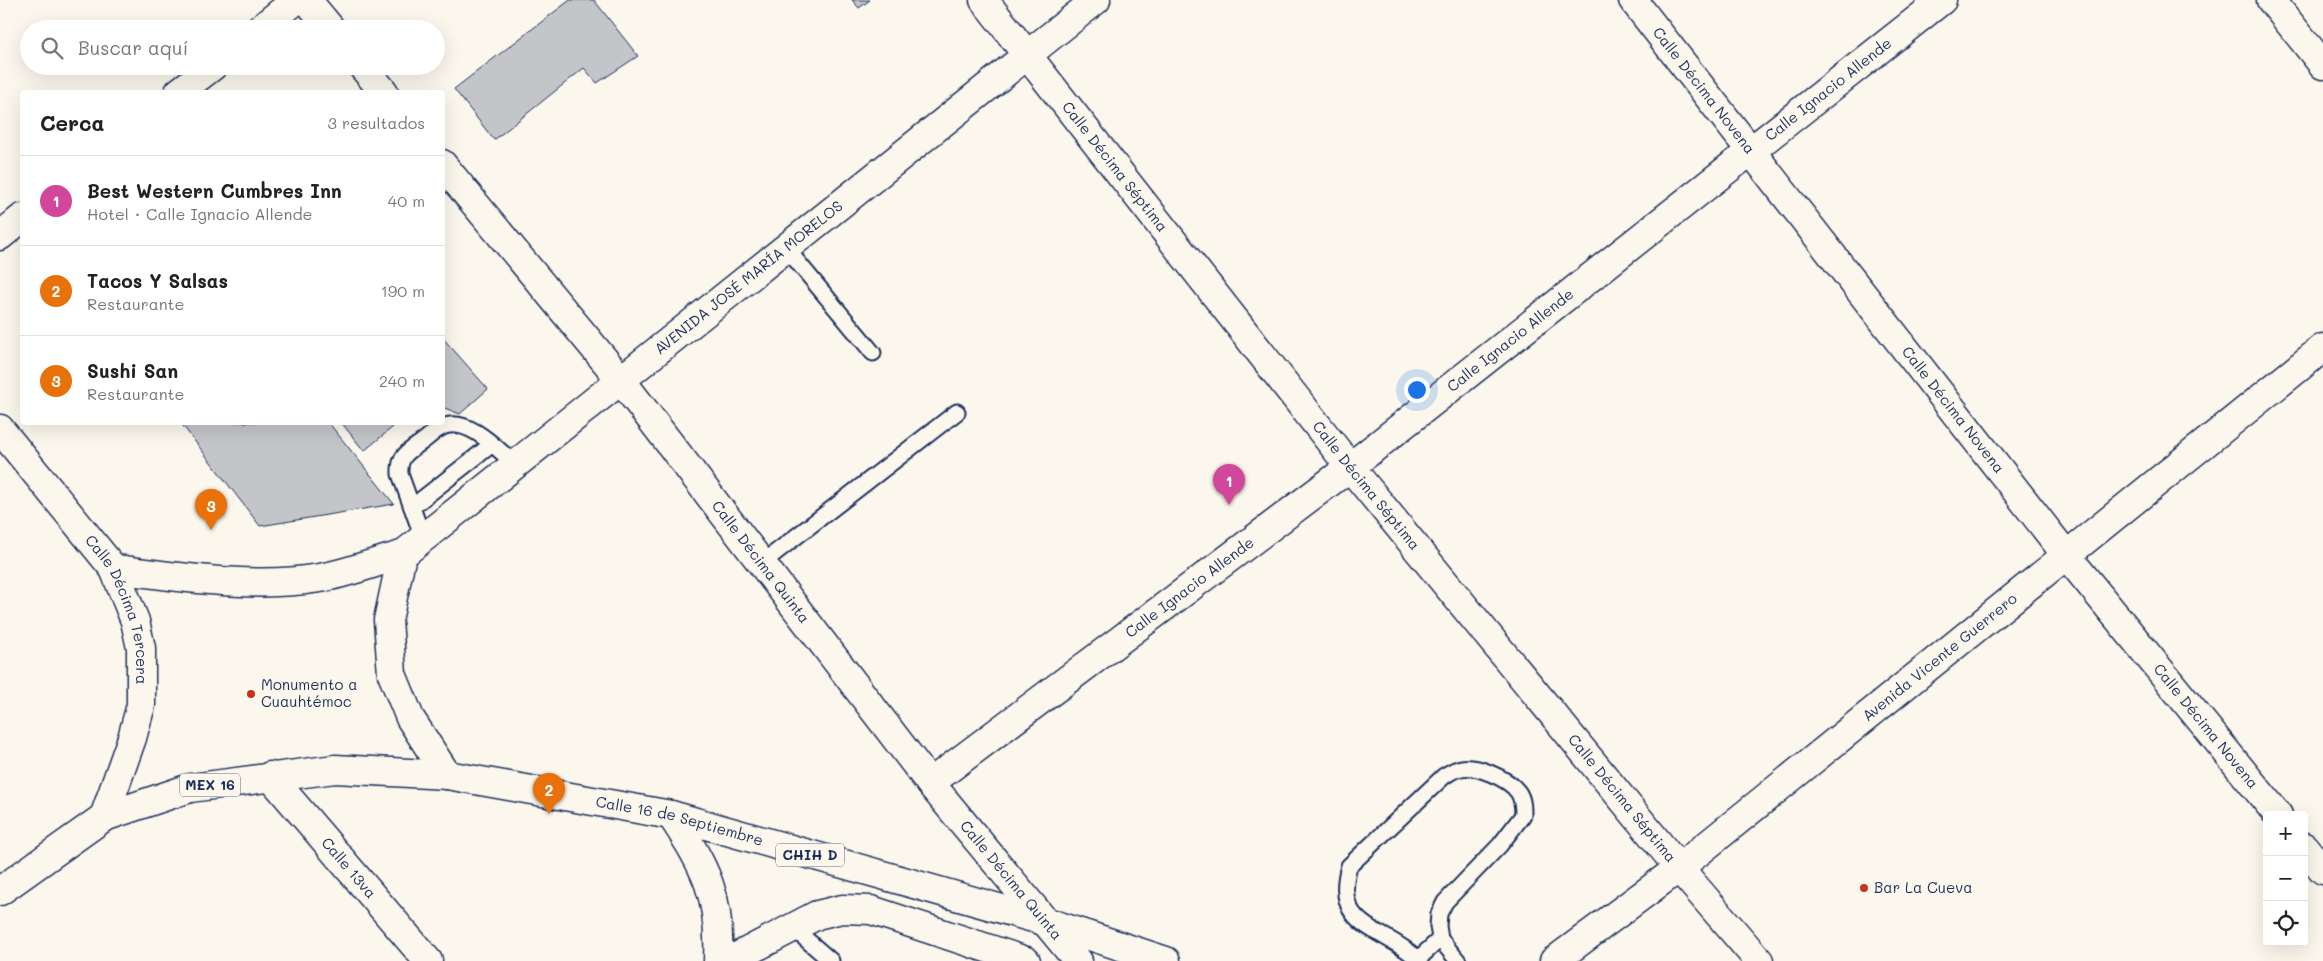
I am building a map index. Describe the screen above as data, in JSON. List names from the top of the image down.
{
  "streets": {
    "street": [
      "Calle Décima Novena",
      "Calle Ignacio Allende",
      "Calle Décima Séptima",
      "AVENIDA JOSÉ MARÍA MORELOS",
      "Calle Décima Quinta",
      "Calle Décima Tercera",
      "Avenida Vicente Guerrero",
      "MEX 16",
      "Calle 16 de Septiembre",
      "CHIH D",
      "Calle 13va"
    ]
  },
  "crossings": [
    ["Calle Décima Novena", "Calle Ignacio Allende"],
    ["Calle Décima Novena", "Avenida Vicente Guerrero"],
    ["Calle Ignacio Allende", "Calle Décima Séptima"],
    ["Calle Ignacio Allende", "Calle Décima Quinta"],
    ["Calle Décima Séptima", "AVENIDA JOSÉ MARÍA MORELOS"],
    ["Calle Décima Séptima", "Avenida Vicente Guerrero"],
    ["AVENIDA JOSÉ MARÍA MORELOS", "Calle Décima Quinta"],
    ["Calle Décima Quinta", "Calle 16 de Septiembre"],
    ["Calle Décima Tercera", "MEX 16"],
    ["MEX 16", "Calle 16 de Septiembre"],
    ["MEX 16", "Calle 13va"]
  ],
  "places": ["Monumento a Cuauhtémoc", "Bar La Cueva"],
  "page": {
    "search": "Buscar aquí",
    "heading": ["Cerca", "3 resultados"],
    "list": [
      {
        "mark": "1",
        "name": "Best Western Cumbres Inn",
        "note": "Hotel · Calle Ignacio Allende",
        "value": "40 m"
      },
      {
        "mark": "2",
        "name": "Tacos Y Salsas",
        "note": "Restaurante",
        "value": "190 m"
      },
      {
        "mark": "3",
        "name": "Sushi San",
        "note": "Restaurante",
        "value": "240 m"
      }
    ],
    "pins": ["1", "3", "2"],
    "map_buttons": ["+", "−"]
  }
}
